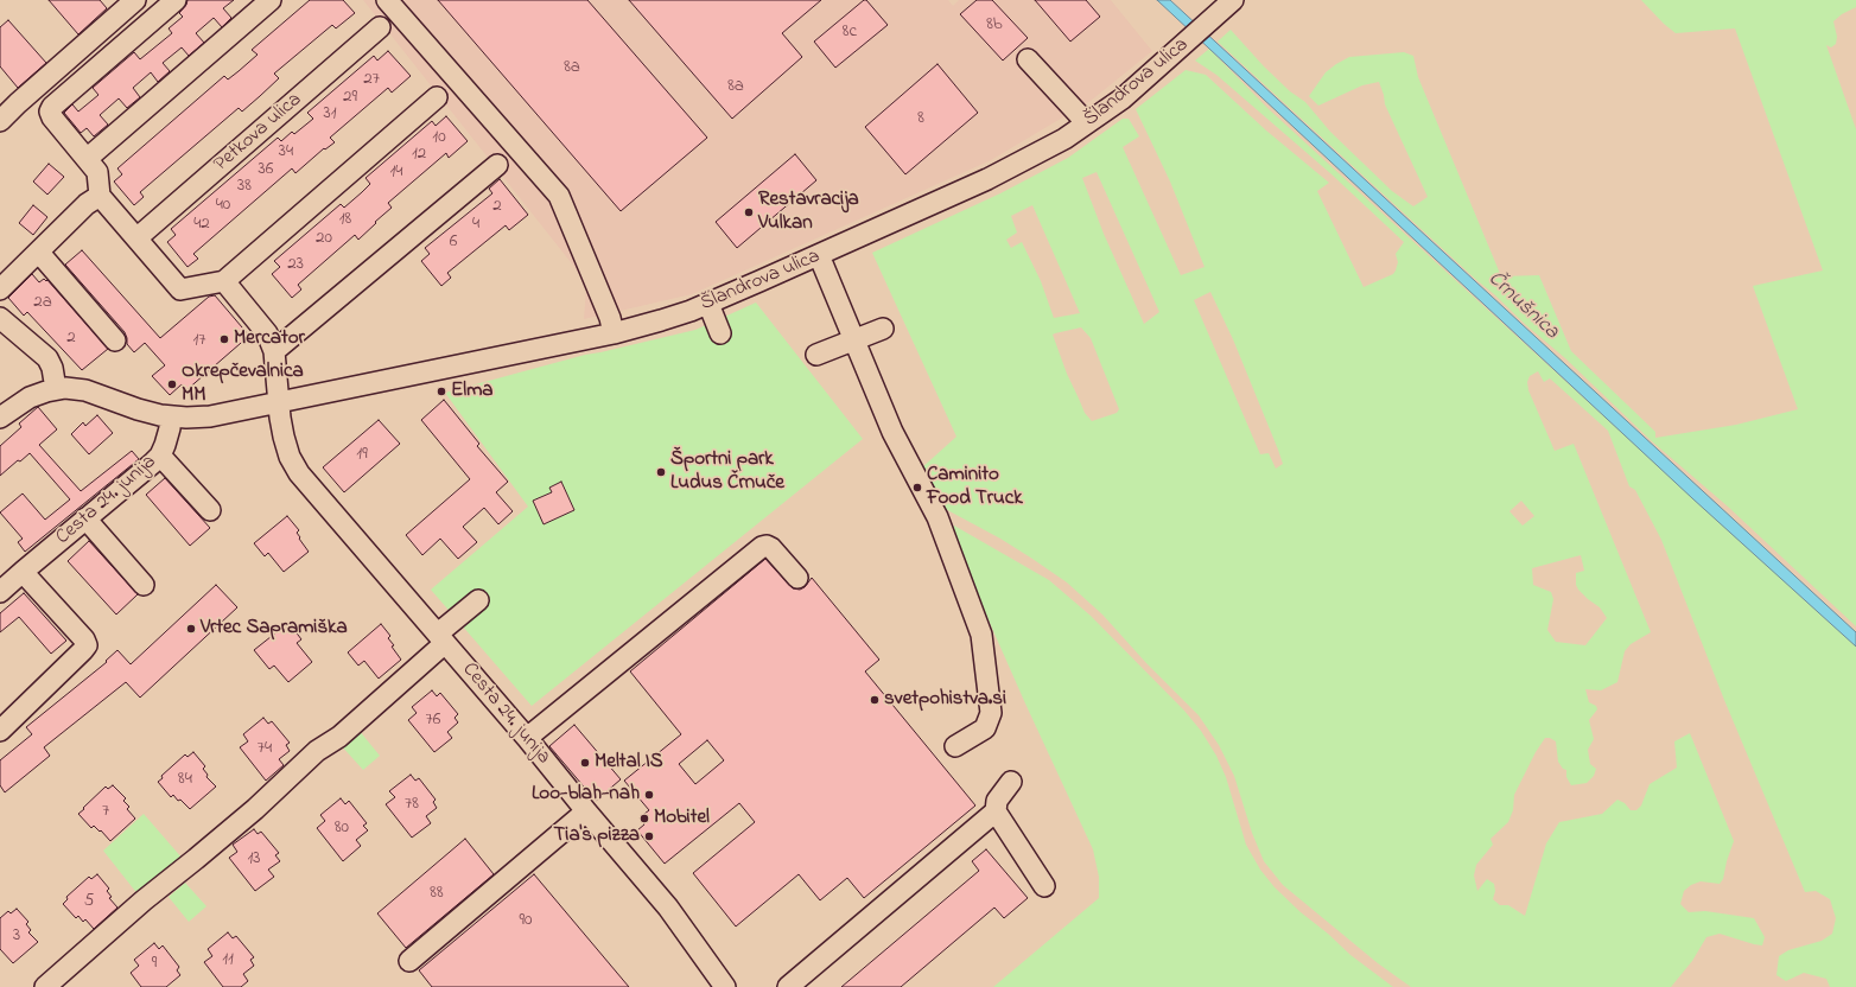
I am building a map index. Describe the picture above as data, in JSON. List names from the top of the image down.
{
  "streets": {
    "street": ["Šlandrova ulica", "Petkova ulica", "Cesta 24. junija"]
  },
  "crossings": [
    ["Šlandrova ulica", "Cesta 24. junija"]
  ],
  "water": ["Črnušnica"],
  "places": [
    "Restavracija Vulkan",
    "Mercator",
    "Okrepčevalnica MM",
    "Elma",
    "Športni park Ludus Črnuče",
    "Caminito Food Truck",
    "Vrtec Sapramiška",
    "svetpohistva.si",
    "Meltal IS",
    "Loo-blah-nah",
    "Mobitel",
    "Tia's pizza"
  ],
  "house_numbers": [
    "8b",
    "8c",
    "8a",
    "27",
    "8a",
    "29",
    "31",
    "8",
    "10",
    "34",
    "12",
    "36",
    "14",
    "38",
    "40",
    "2",
    "18",
    "42",
    "4",
    "20",
    "6",
    "23",
    "2a",
    "2",
    "17",
    "19",
    "76",
    "74",
    "84",
    "78",
    "7",
    "80",
    "13",
    "88",
    "5",
    "90",
    "3",
    "11",
    "9"
  ]
}
